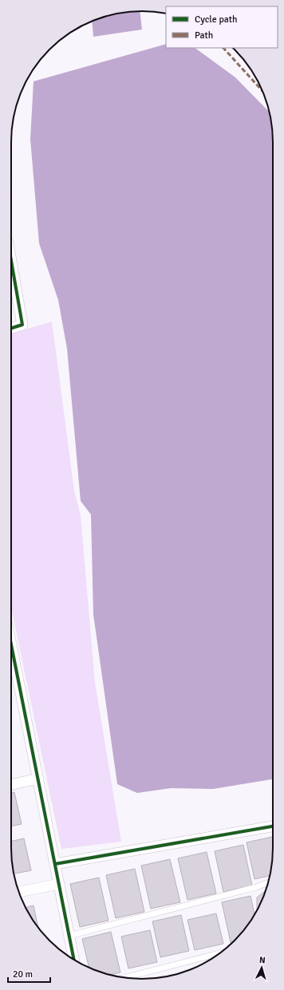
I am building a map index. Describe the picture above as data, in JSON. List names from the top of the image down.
{
  "legend": ["Cycle path", "Path"],
  "scale_bar": "20 m",
  "north": "top"
}
